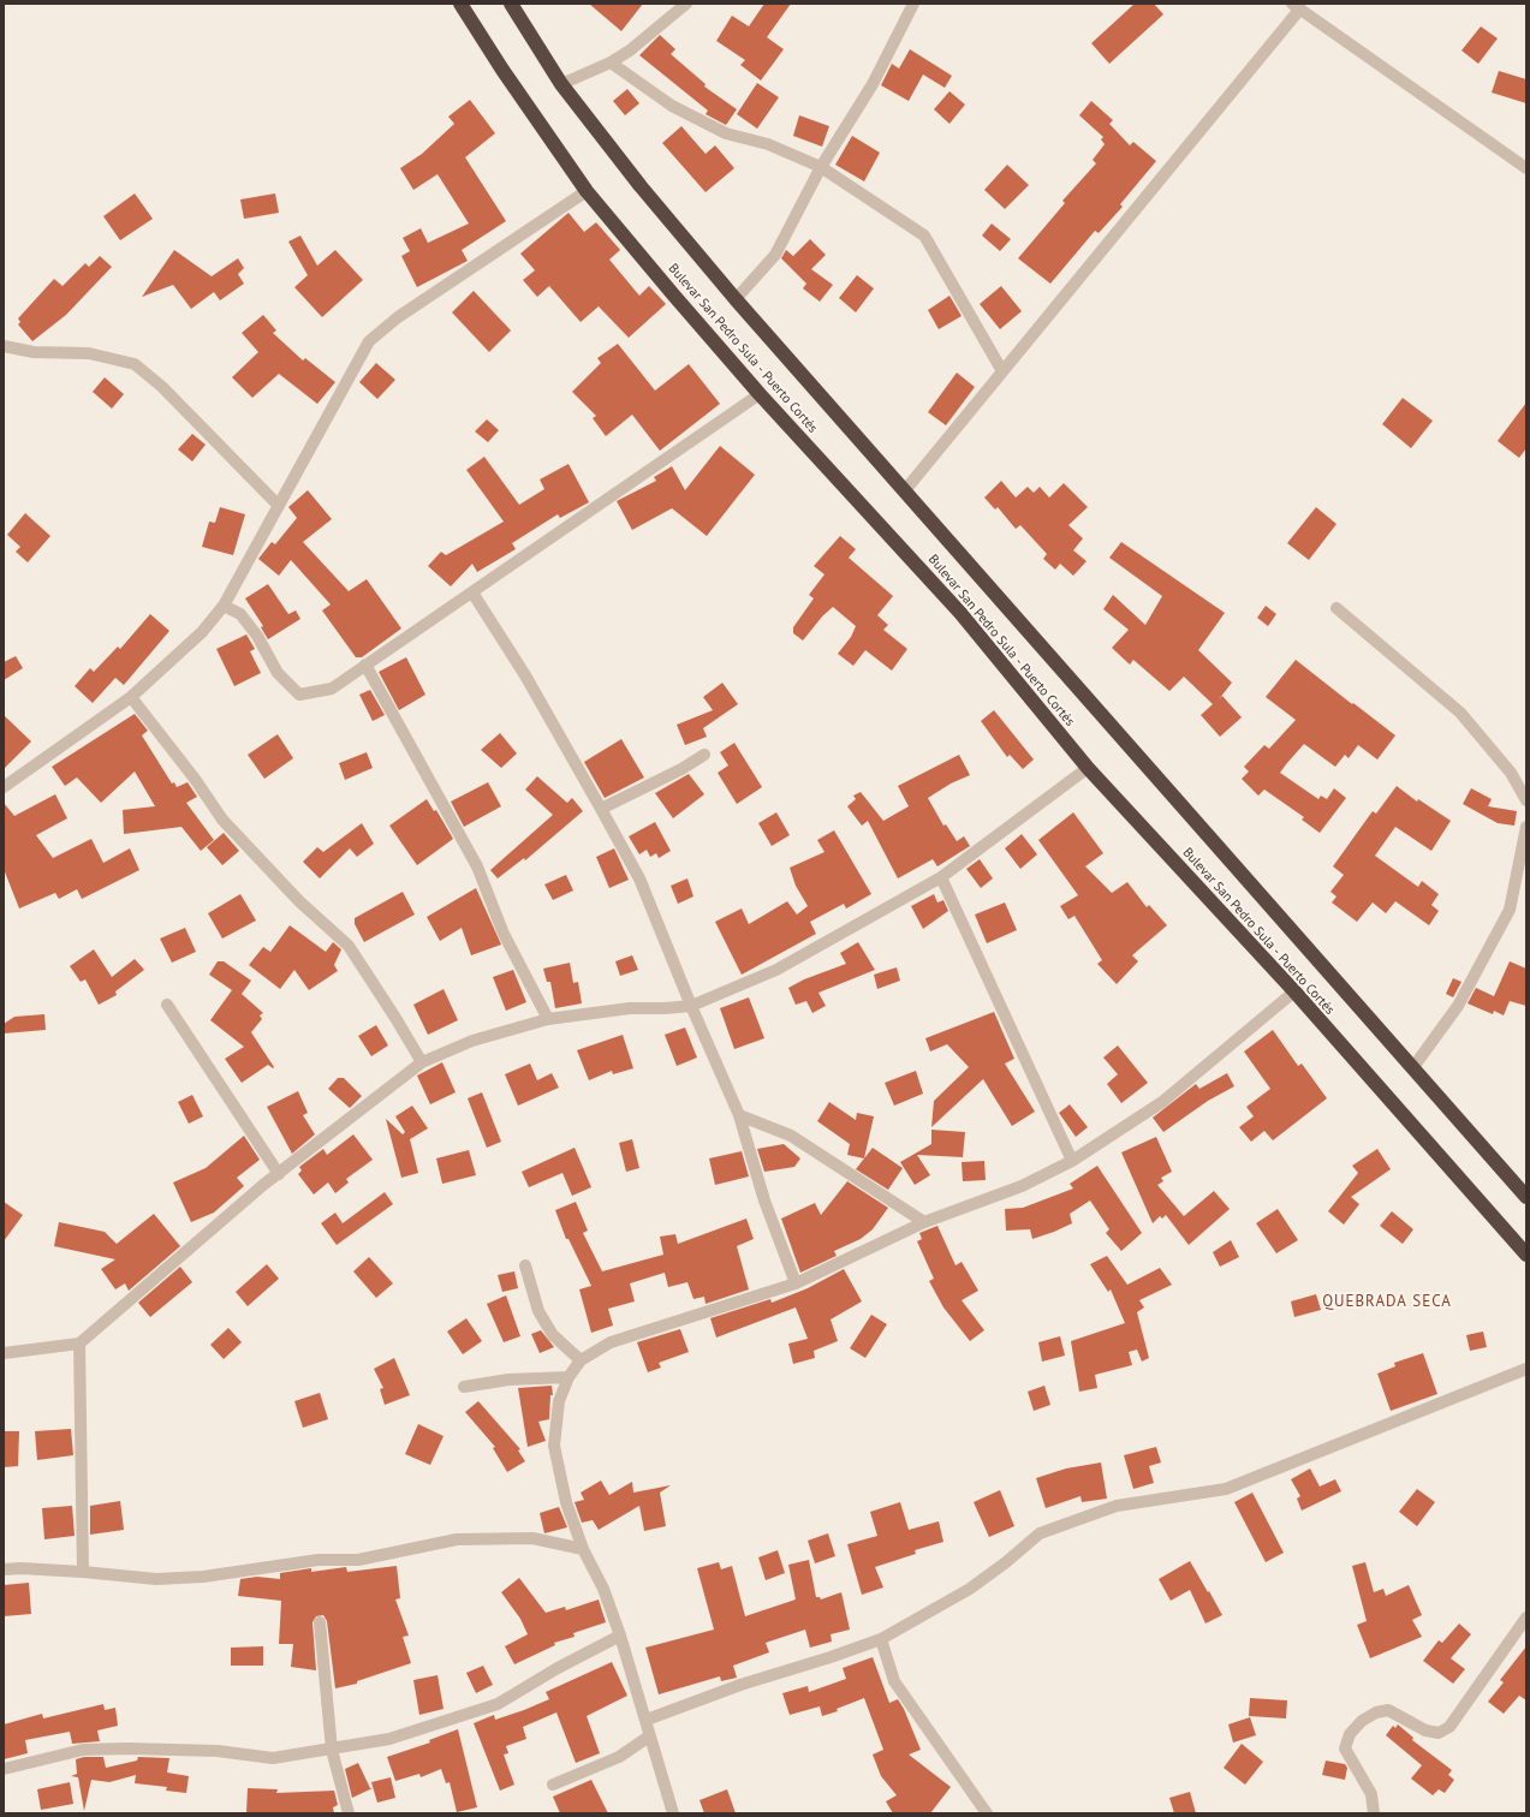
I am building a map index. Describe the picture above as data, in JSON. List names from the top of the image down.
{
  "streets": {
    "highway": ["Bulevar San Pedro Sula - Puerto Cortés"]
  },
  "districts": ["QUEBRADA SECA"]
}
